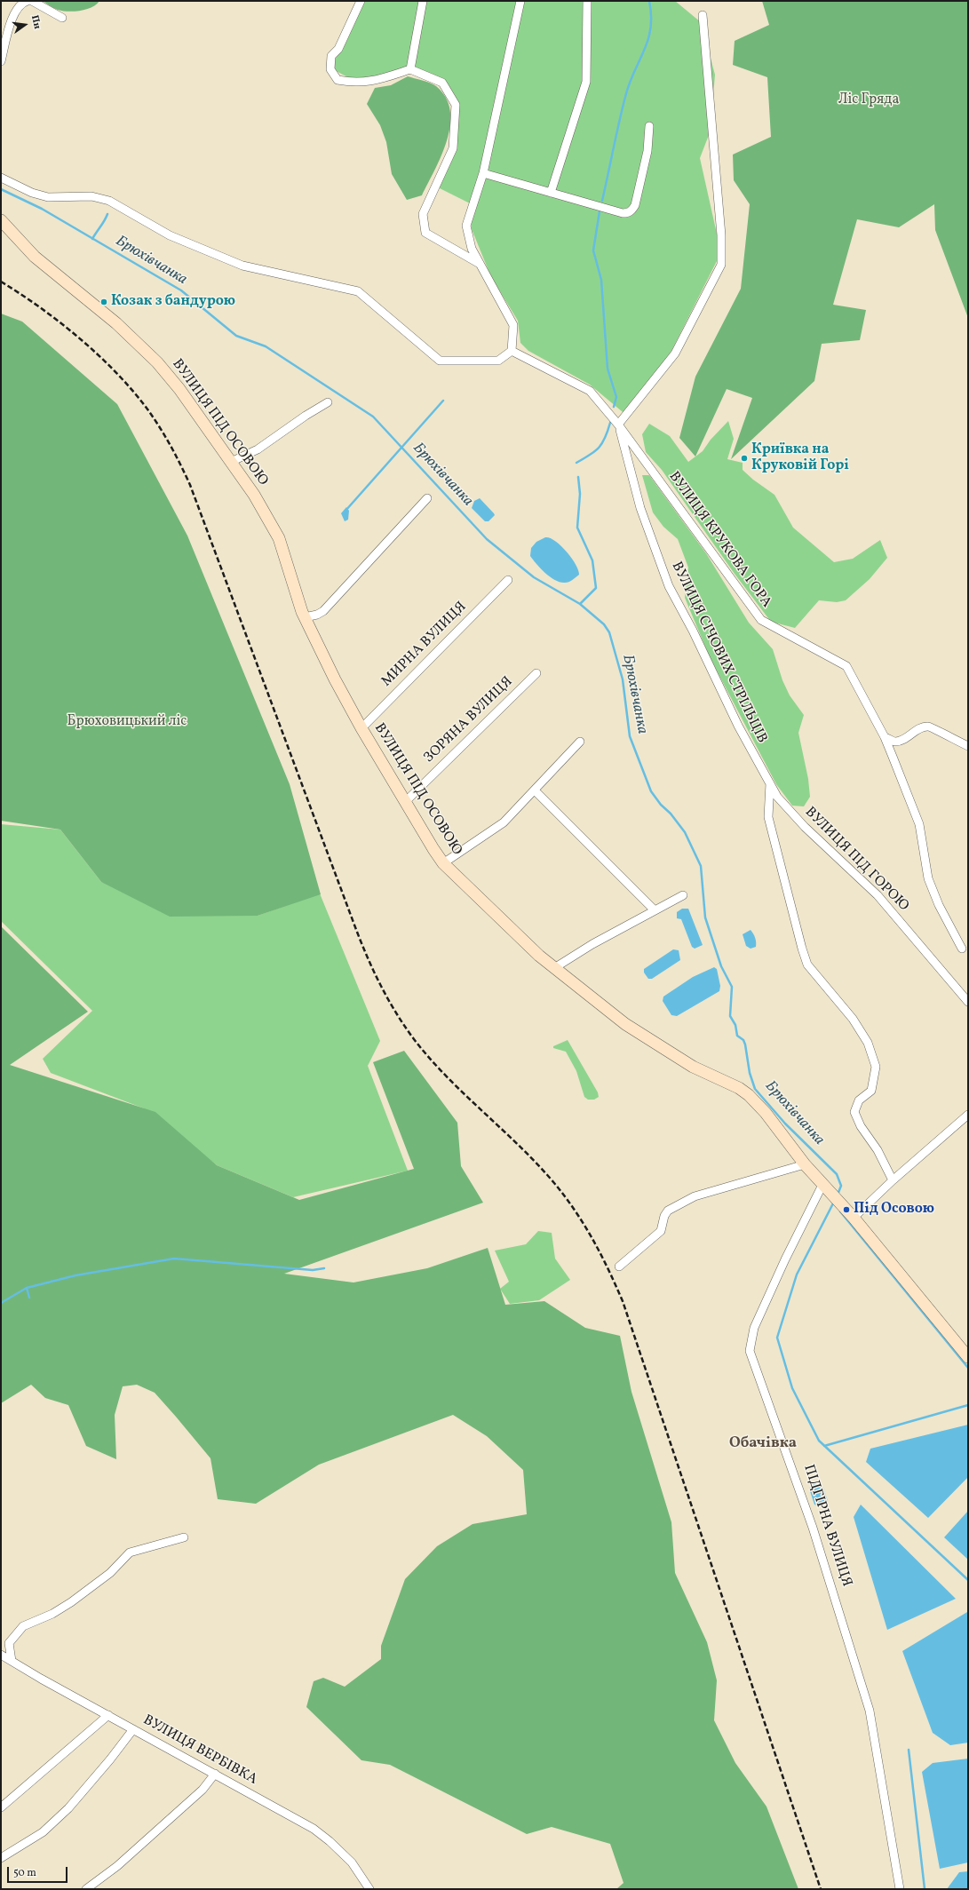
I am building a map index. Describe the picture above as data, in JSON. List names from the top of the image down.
{
  "streets": {
    "street": [
      "ВУЛИЦЯ ПІД ОСОВОЮ",
      "ВУЛИЦЯ КРУКОВА ГОРА",
      "МИРНА ВУЛИЦЯ",
      "ВУЛИЦЯ СІЧОВИХ СТРІЛЬЦІВ",
      "ЗОРЯНА ВУЛИЦЯ",
      "ВУЛИЦЯ ПІД ГОРОЮ",
      "ПІДГІРНА ВУЛИЦЯ",
      "ВУЛИЦЯ ВЕРБІВКА"
    ]
  },
  "crossings": [
    ["ВУЛИЦЯ ПІД ОСОВОЮ", "МИРНА ВУЛИЦЯ"],
    ["ВУЛИЦЯ ПІД ОСОВОЮ", "ЗОРЯНА ВУЛИЦЯ"],
    ["ВУЛИЦЯ ПІД ОСОВОЮ", "ПІДГІРНА ВУЛИЦЯ"],
    ["ВУЛИЦЯ КРУКОВА ГОРА", "ВУЛИЦЯ СІЧОВИХ СТРІЛЬЦІВ"],
    ["ВУЛИЦЯ СІЧОВИХ СТРІЛЬЦІВ", "ВУЛИЦЯ ПІД ГОРОЮ"]
  ],
  "districts": ["Обачівка"],
  "water": ["Брюхівчанка"],
  "parks": ["Ліс Гряда", "Брюховицький ліс"],
  "places": ["Козак з бандурою", "Криївка на Круковій Горі", "Під Осовою"],
  "scale_bar": "50 m",
  "north": "right"
}
